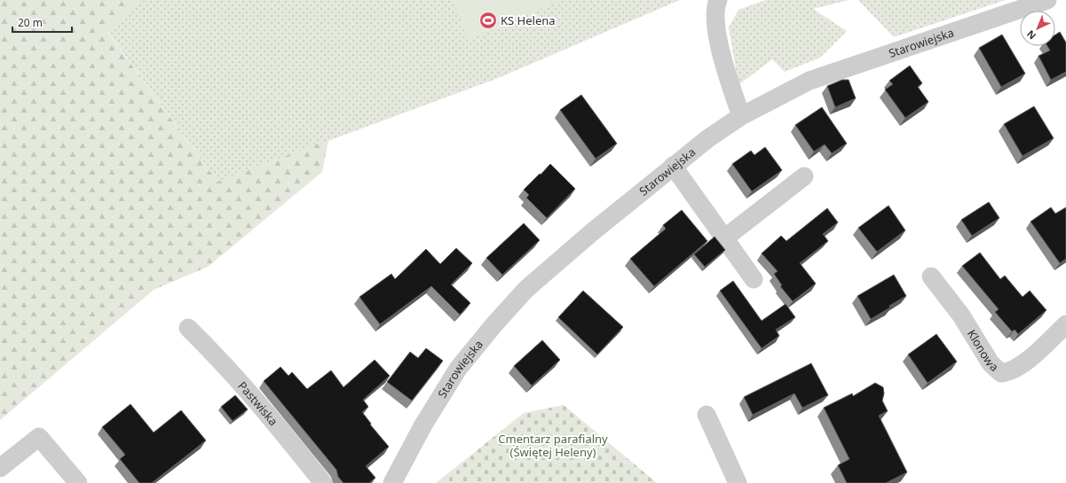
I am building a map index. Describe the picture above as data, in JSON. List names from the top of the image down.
{
  "streets": {
    "street": ["Starowiejska", "Klonowa", "Pastwiska"]
  },
  "parks": ["Cmentarz parafialny (Świętej Heleny)"],
  "places": {
    "sports": ["KS Helena"]
  },
  "scale_bar": "20 m",
  "north": "bottom left"
}
